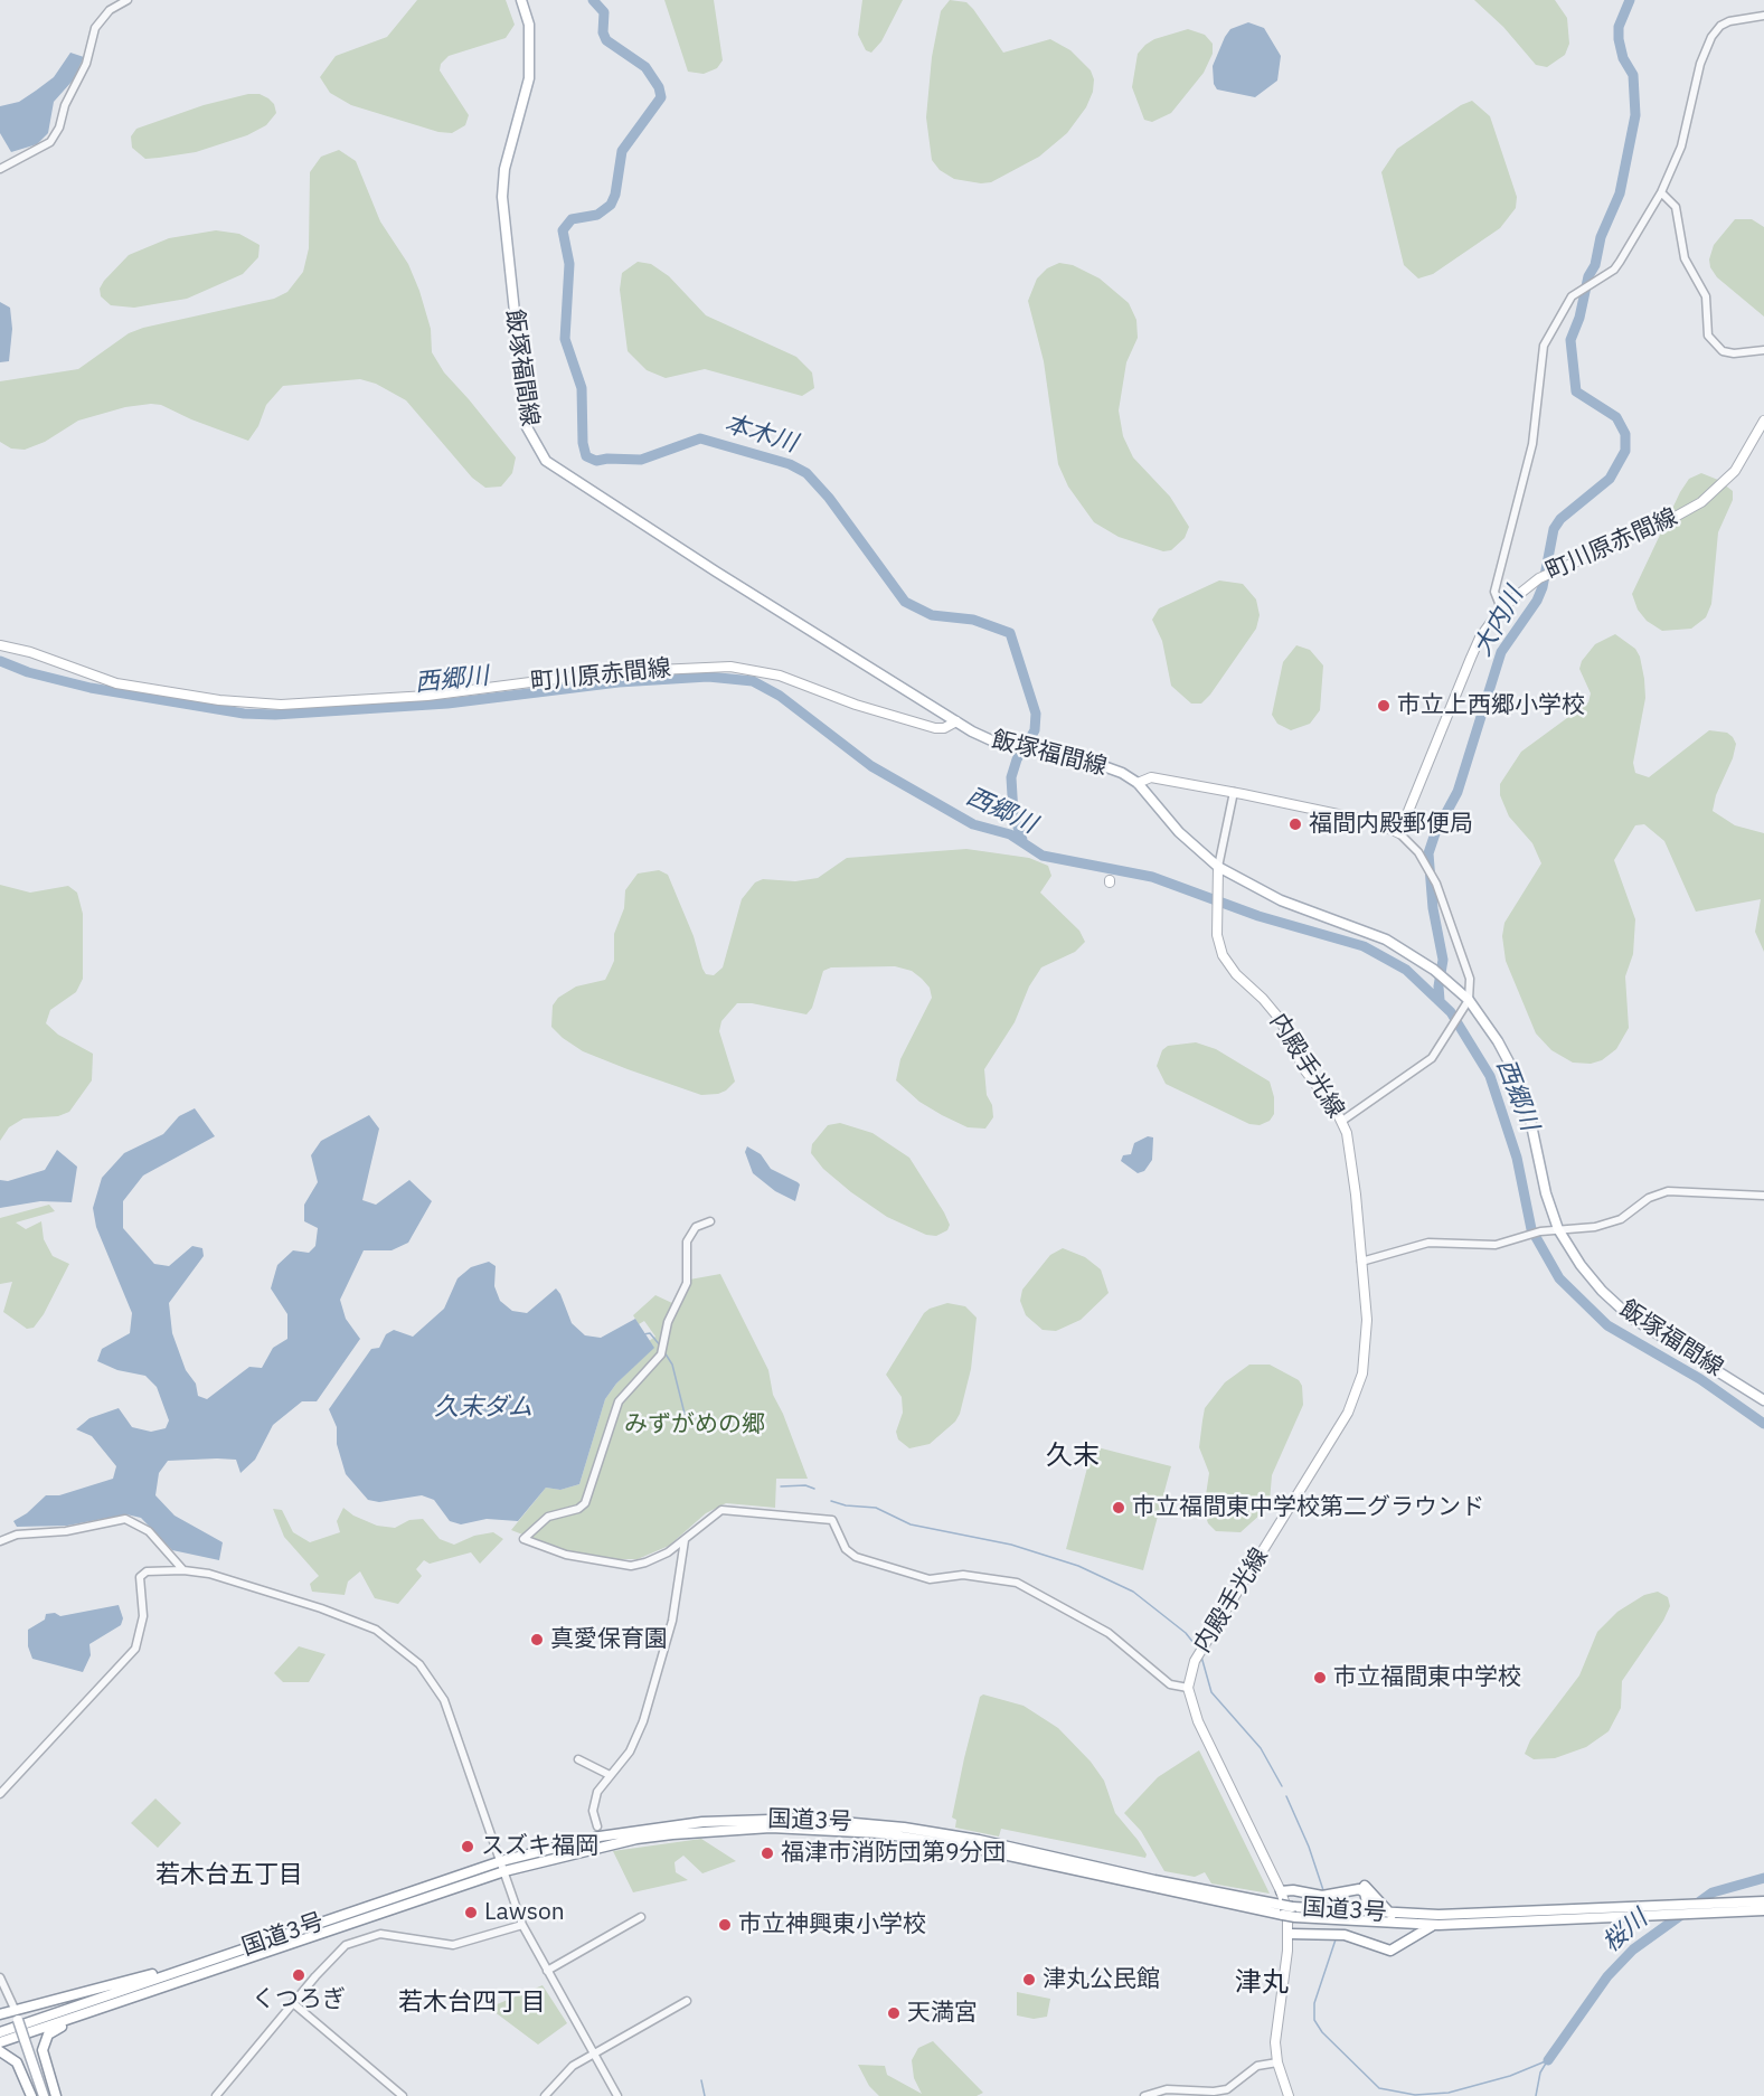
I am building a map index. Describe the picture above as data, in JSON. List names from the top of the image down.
{
  "streets": {
    "main road": [
      "飯塚福間線",
      "町川原赤間線",
      "内殿手光線",
      "国道3号"
    ]
  },
  "crossings": [
    ["飯塚福間線", "町川原赤間線"],
    ["飯塚福間線", "内殿手光線"]
  ],
  "districts": [
    "久末",
    "若木台五丁目",
    "津丸",
    "若木台四丁目"
  ],
  "water": [
    "本木川",
    "大内川",
    "西郷川",
    "久末ダム",
    "桜川"
  ],
  "parks": ["みずがめの郷"],
  "places": [
    "市立上西郷小学校",
    "福間内殿郵便局",
    "市立福間東中学校第二グラウンド",
    "真愛保育園",
    "市立福間東中学校",
    "スズキ福岡",
    "福津市消防団第9分団",
    "Lawson",
    "市立神興東小学校",
    "くつろぎ",
    "津丸公民館",
    "天満宮"
  ]
}
